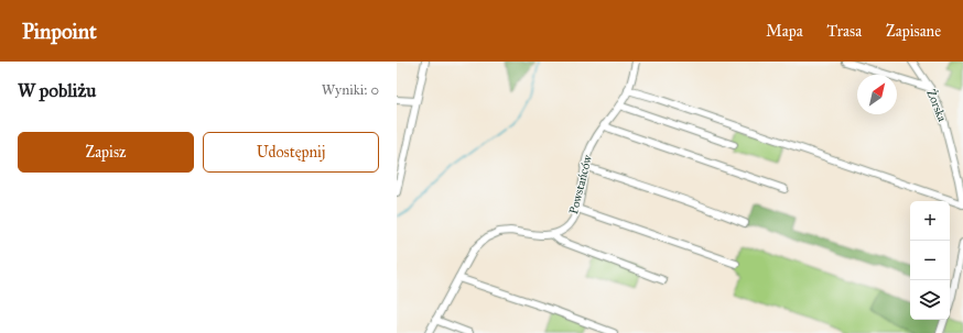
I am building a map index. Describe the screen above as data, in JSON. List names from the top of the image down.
{
  "streets": {
    "street": ["Żorska", "Powstańców"]
  },
  "north": "top right",
  "page": {
    "header": "Pinpoint",
    "nav": ["Mapa", "Trasa", "Zapisane"],
    "heading": ["W pobliżu", "Wyniki: 0"],
    "buttons": ["Zapisz", "Udostępnij"],
    "map_buttons": ["+", "−"]
  }
}
